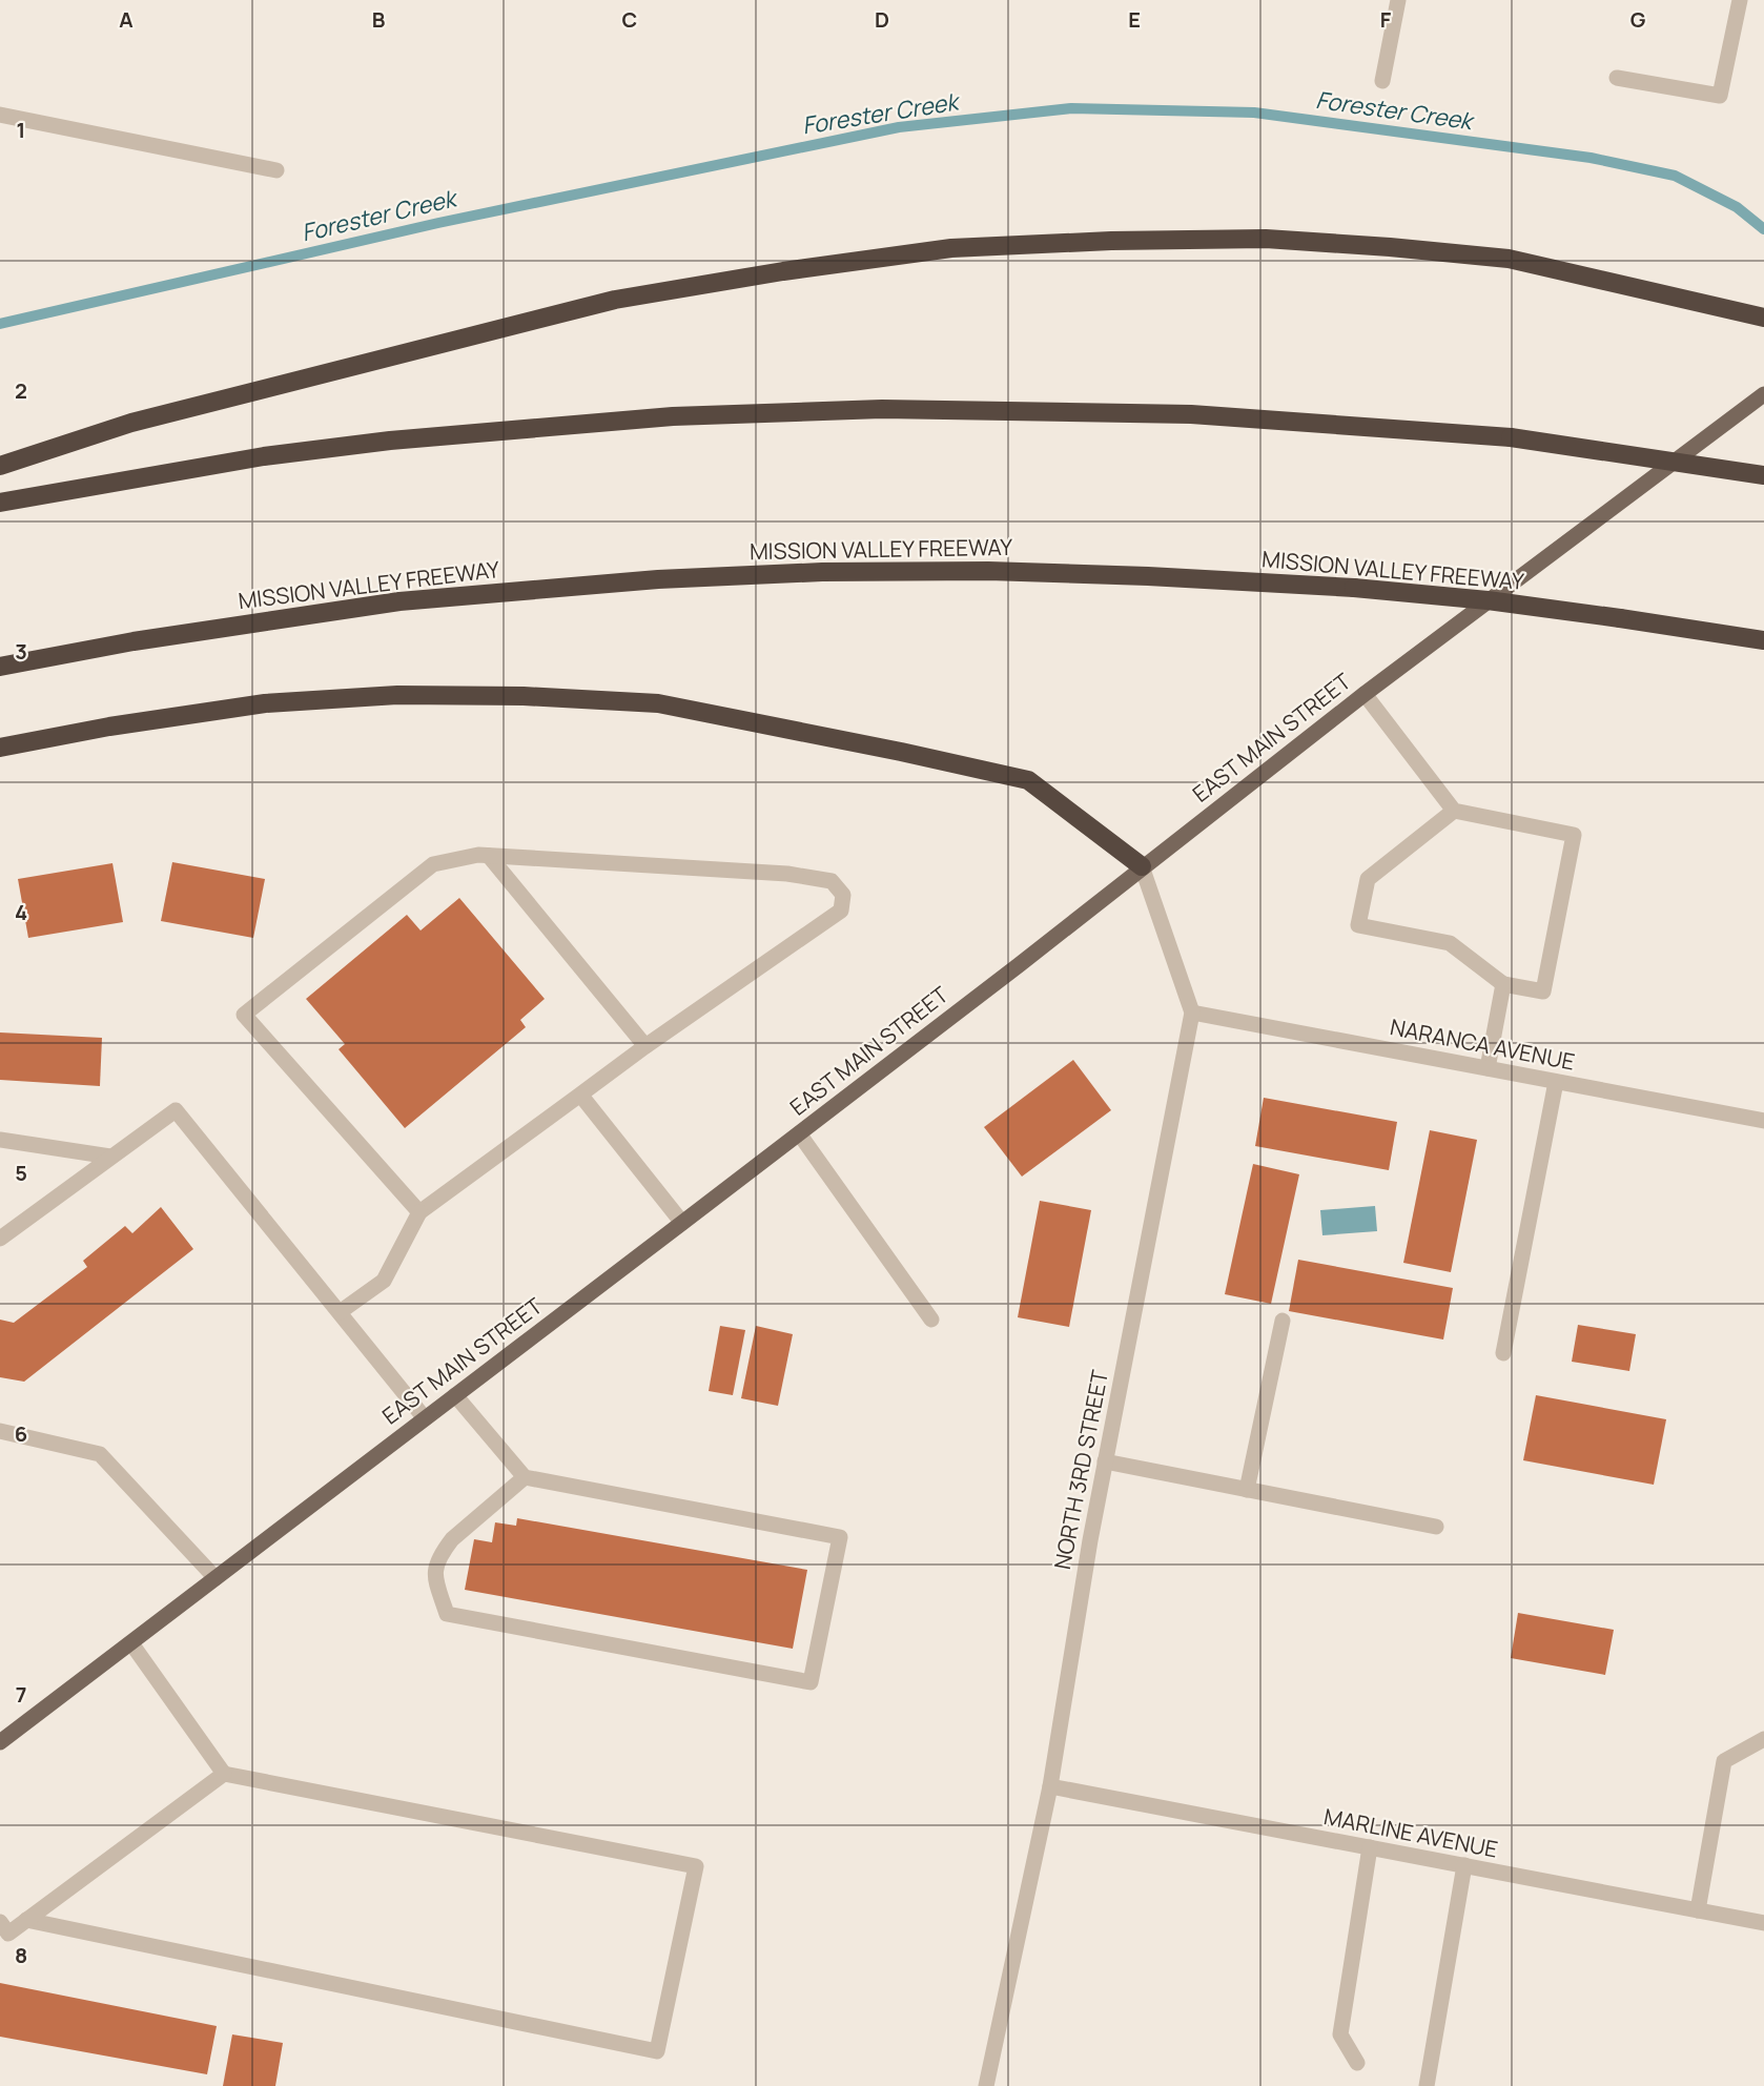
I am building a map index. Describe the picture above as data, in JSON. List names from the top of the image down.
{
  "streets": {
    "highway": ["MISSION VALLEY FREEWAY"],
    "main road": ["EAST MAIN STREET"],
    "street": ["NARANCA AVENUE", "NORTH 3RD STREET", "MARLINE AVENUE"]
  },
  "crossings": [
    ["NARANCA AVENUE", "NORTH 3RD STREET"],
    ["NORTH 3RD STREET", "MARLINE AVENUE"]
  ],
  "water": ["Forester Creek"],
  "grid": {
    "columns": [
      "A",
      "B",
      "C",
      "D",
      "E",
      "F",
      "G"
    ],
    "rows": [
      "1",
      "2",
      "3",
      "4",
      "5",
      "6",
      "7",
      "8"
    ]
  }
}
